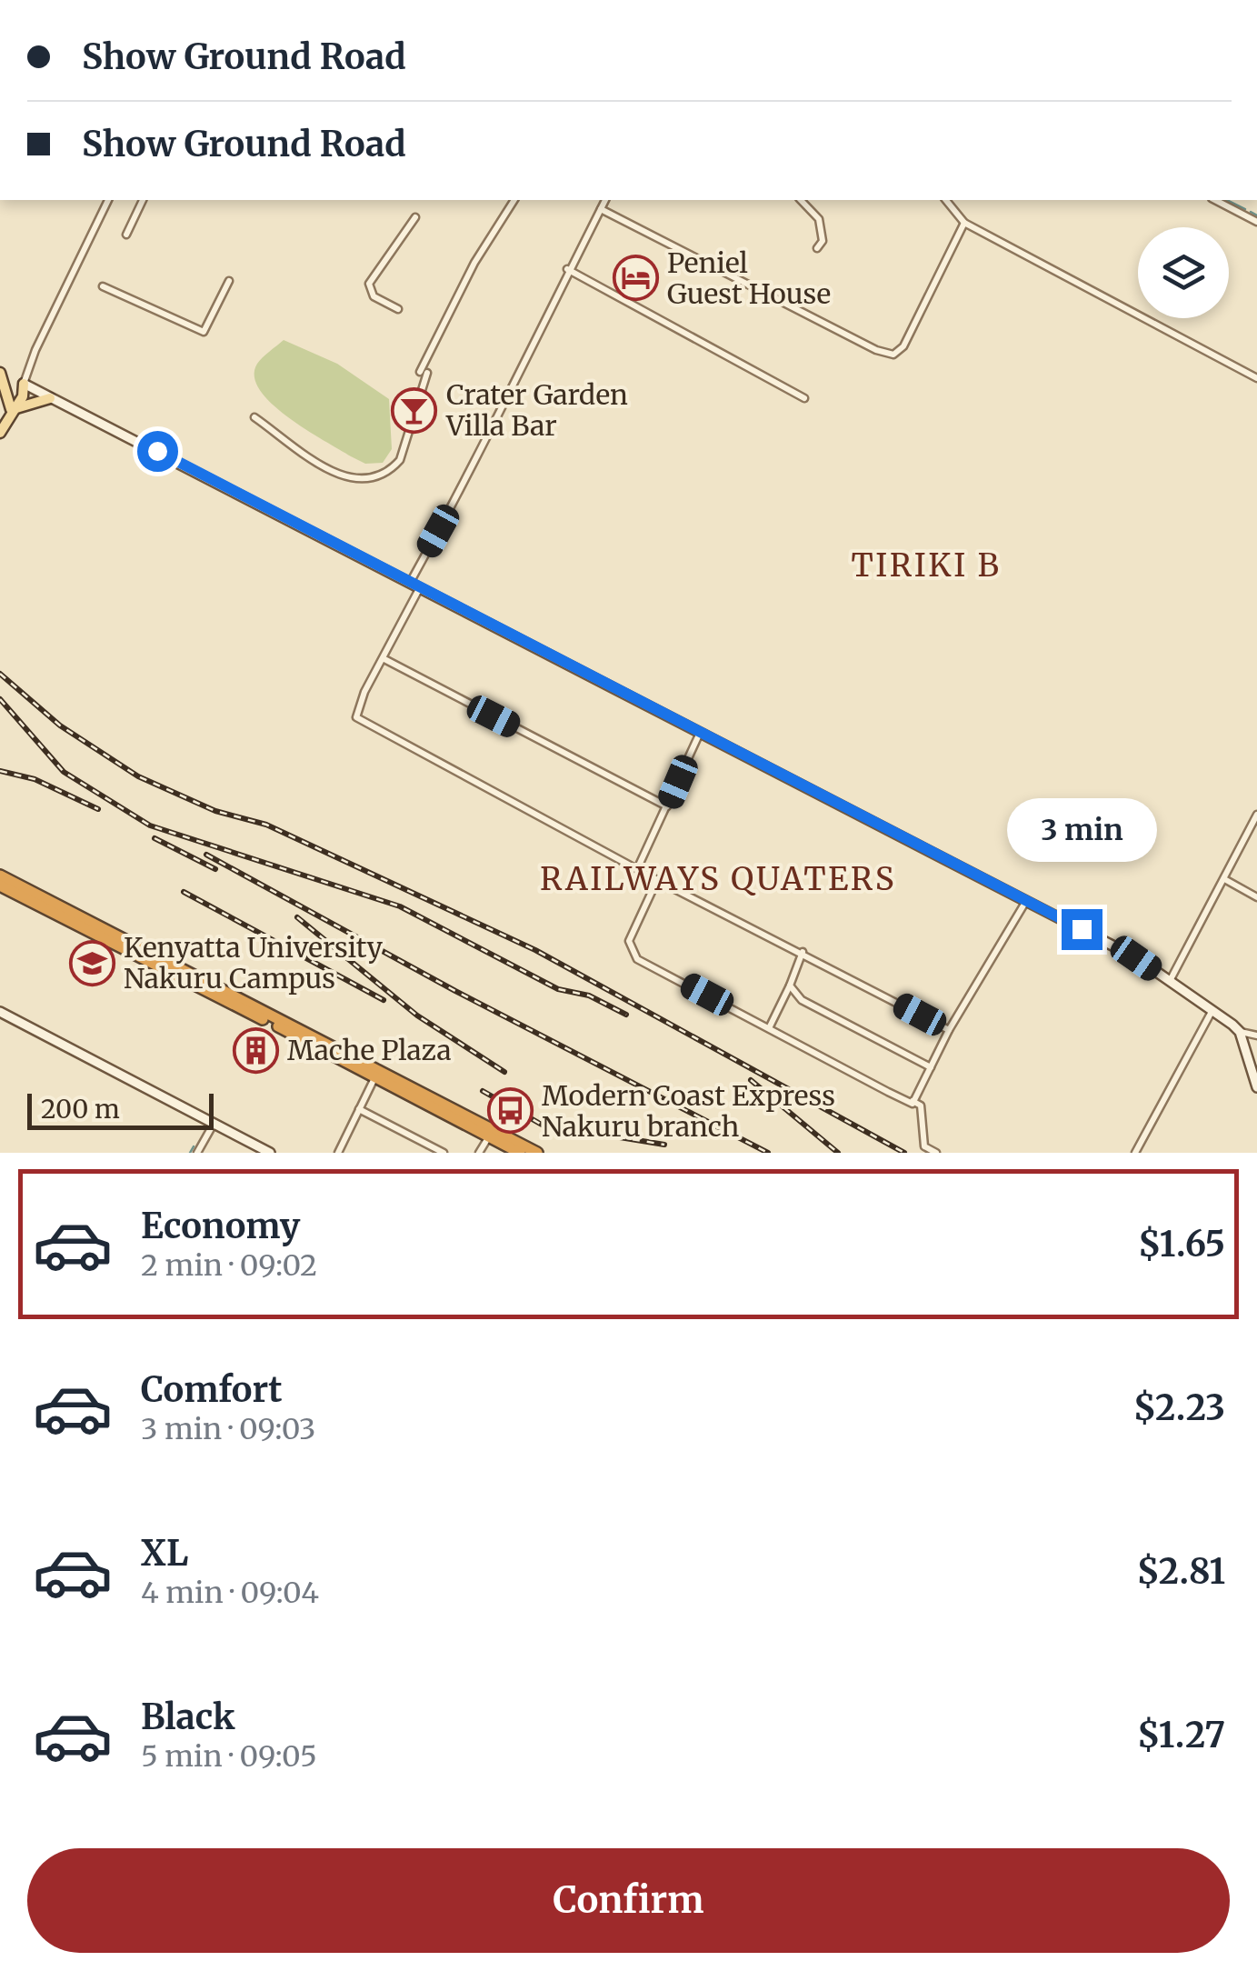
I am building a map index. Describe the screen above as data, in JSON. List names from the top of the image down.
{
  "districts": ["TIRIKI B", "RAILWAYS QUATERS"],
  "places": {
    "hotel": ["Peniel Guest House"],
    "bar": ["Crater Garden Villa Bar"],
    "school or university": ["Kenyatta University Nakuru Campus"],
    "building": ["Mache Plaza"],
    "bus stop": ["Modern Coast Express Nakuru branch"]
  },
  "scale_bar": "200 m",
  "page": {
    "banner": ["Show Ground Road", "Show Ground Road"],
    "bubble": "3 min",
    "scale": "200 m",
    "list": [
      {
        "name": "Economy",
        "note": "2 min · 09:02",
        "value": "$1.65"
      },
      {
        "name": "Comfort",
        "note": "3 min · 09:03",
        "value": "$2.23"
      },
      {
        "name": "XL",
        "note": "4 min · 09:04",
        "value": "$2.81"
      },
      {
        "name": "Black",
        "note": "5 min · 09:05",
        "value": "$1.27"
      }
    ],
    "buttons": "Confirm"
  }
}
